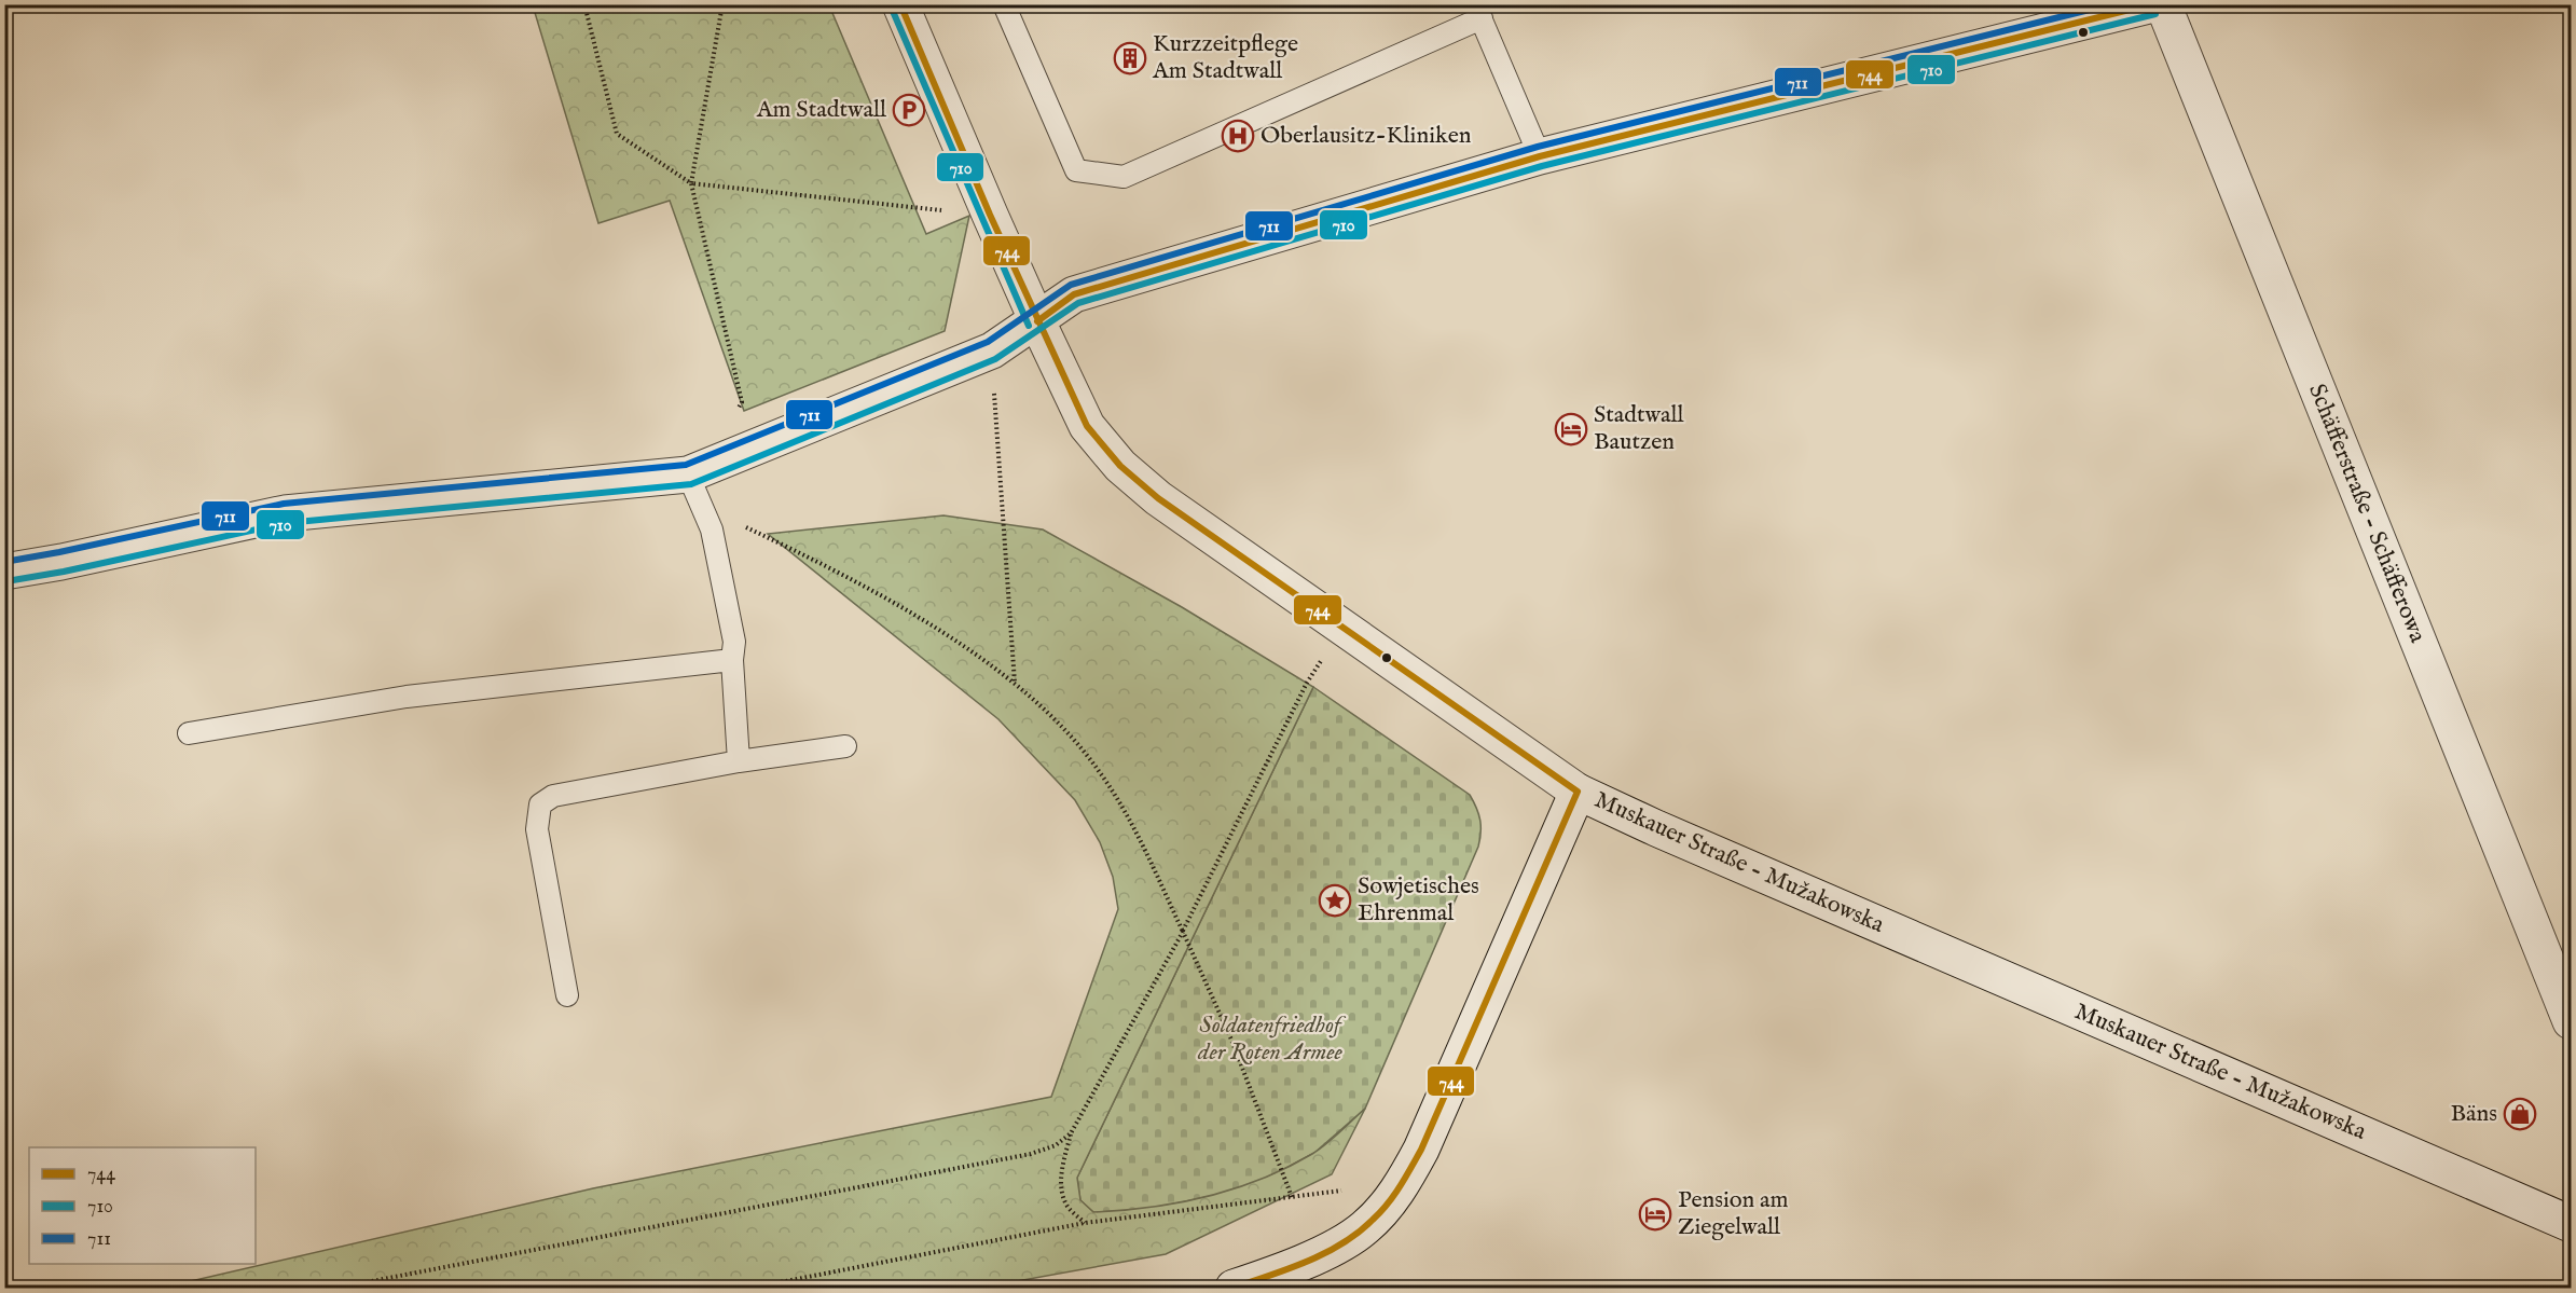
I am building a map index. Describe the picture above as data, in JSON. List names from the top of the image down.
{
  "streets": {
    "street": ["Schäfferstraße - Schäfferowa", "Muskauer Straße - Mužakowska"]
  },
  "parks": ["Soldatenfriedhof der Roten Armee"],
  "places": {
    "building": ["Kurzzeitpflege Am Stadtwall"],
    "parking": ["Am Stadtwall"],
    "hospital": ["Oberlausitz-Kliniken"],
    "hotel": ["Stadtwall Bautzen", "Pension am Ziegelwall"],
    "place": ["Sowjetisches Ehrenmal"],
    "shop": ["Bäns"]
  },
  "lines": ["transit line 744", "transit line 711", "transit line 710"],
  "legend": ["744", "710", "711"]
}
